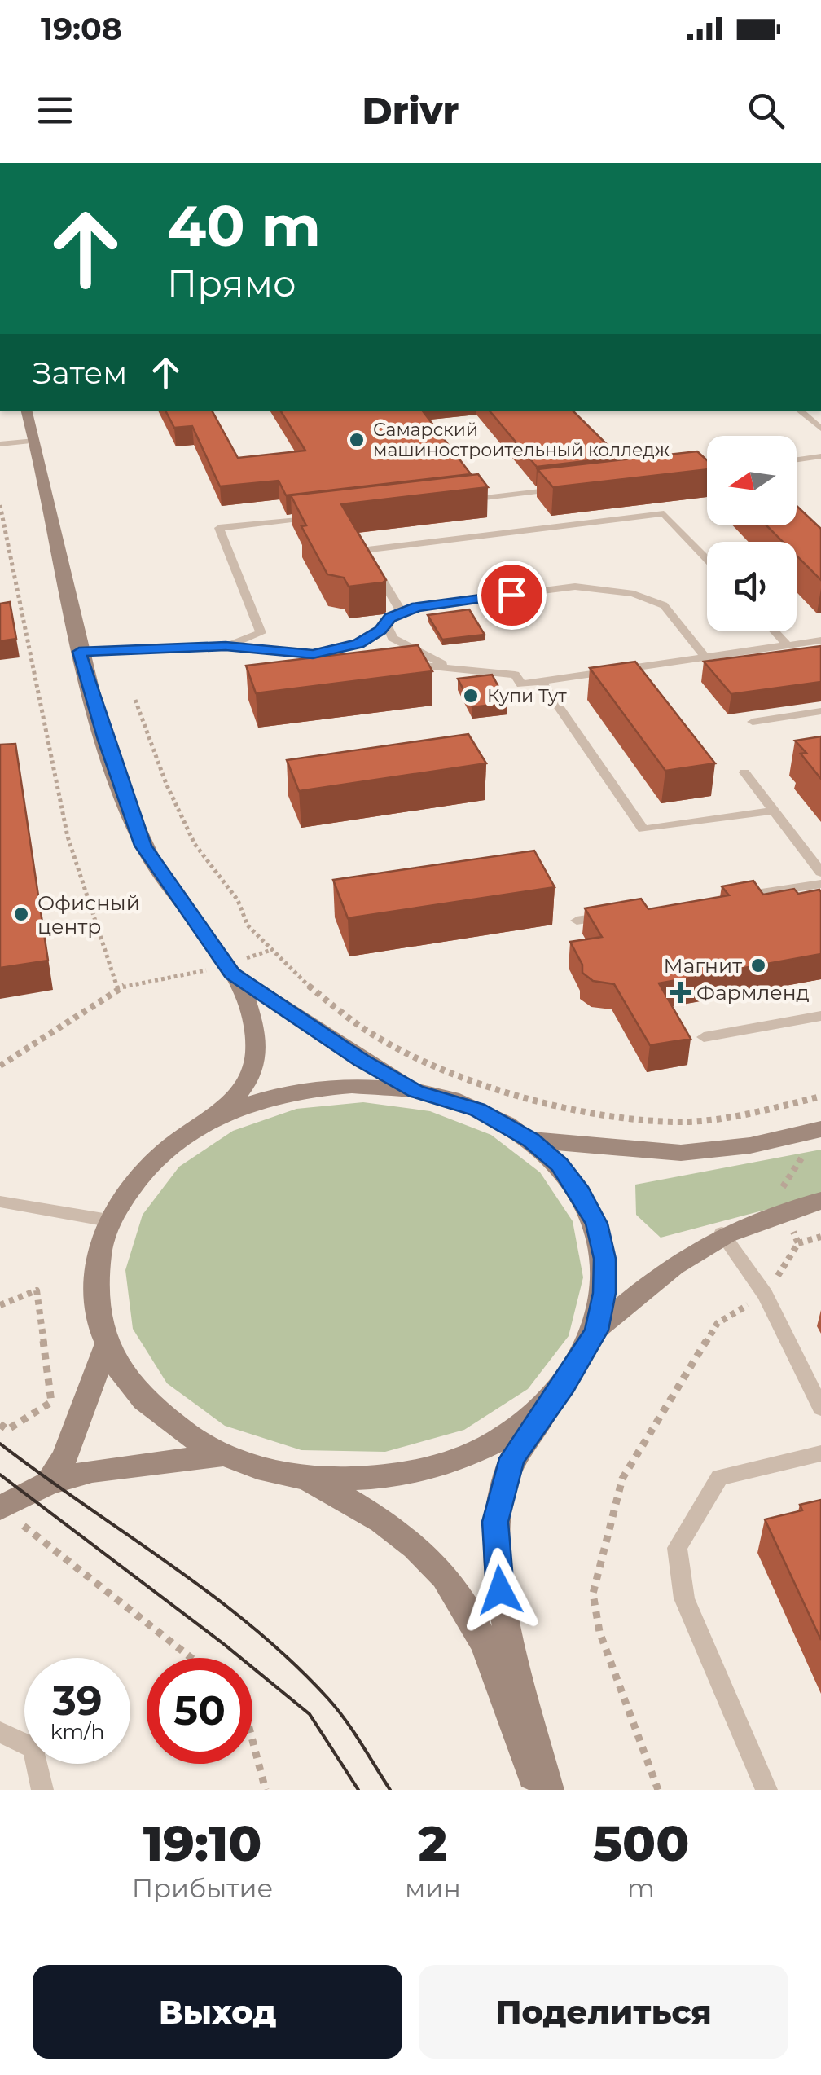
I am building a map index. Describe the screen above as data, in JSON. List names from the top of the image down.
{
  "places": {
    "other": [
      "Самарский машиностроительный колледж",
      "Купи Тут",
      "Офисный центр",
      "Магнит"
    ],
    "health": ["Фармленд"]
  },
  "north": "left",
  "page": {
    "status": "19:08",
    "header": "Drivr",
    "turn": ["40 m", "Прямо"],
    "then": "Затем",
    "speed": "39 km/h",
    "limit": "50",
    "eta": [
      "19:10",
      "Прибытие",
      "2",
      "мин",
      "500",
      "m"
    ],
    "buttons": ["Выход", "Поделиться"]
  }
}
